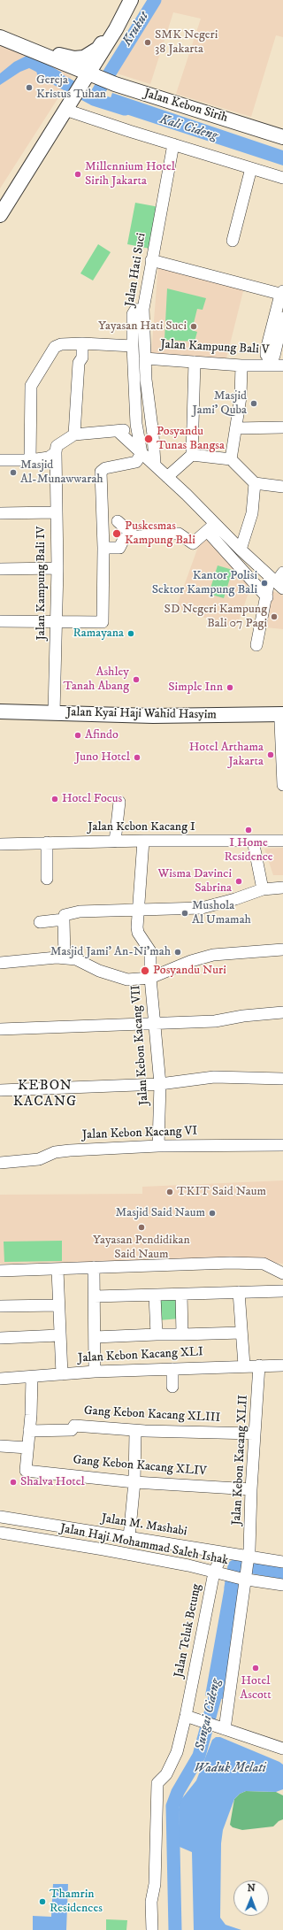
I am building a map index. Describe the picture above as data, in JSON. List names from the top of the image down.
{
  "streets": {
    "main road": ["Jalan Kebon Sirih", "Jalan Kyai Haji Wahid Hasyim"],
    "street": [
      "Jalan Hati Suci",
      "Jalan Kampung Bali V",
      "Jalan Kampung Bali IV",
      "Jalan Kebon Kacang I",
      "Jalan Kebon Kacang VII",
      "Jalan Kebon Kacang VI",
      "Jalan Kebon Kacang XLI",
      "Gang Kebon Kacang XLIII",
      "Jalan Kebon Kacang XLII",
      "Gang Kebon Kacang XLIV",
      "Jalan M. Mashabi",
      "Jalan Haji Mohammad Saleh Ishak",
      "Jalan Teluk Betung"
    ]
  },
  "crossings": [
    ["Jalan Hati Suci", "Jalan Kampung Bali V"],
    ["Jalan Kampung Bali IV", "Jalan Kyai Haji Wahid Hasyim"],
    ["Jalan Kebon Kacang I", "Jalan Kebon Kacang VII"],
    ["Jalan Kebon Kacang VII", "Jalan Kebon Kacang VI"],
    ["Jalan Kebon Kacang XLI", "Jalan Kebon Kacang XLII"],
    ["Gang Kebon Kacang XLIII", "Jalan Kebon Kacang XLII"],
    ["Jalan Kebon Kacang XLII", "Gang Kebon Kacang XLIV"],
    ["Jalan Kebon Kacang XLII", "Jalan M. Mashabi"],
    ["Jalan M. Mashabi", "Jalan Teluk Betung"],
    ["Jalan Haji Mohammad Saleh Ishak", "Jalan Teluk Betung"]
  ],
  "districts": ["KEBON KACANG"],
  "water": [
    "Krukut",
    "Kali Cideng",
    "Sungai Cideng",
    "Waduk Melati"
  ],
  "places": [
    "SMK Negeri 38 Jakarta",
    "Gereja Kristus Tuhan",
    "Millennium Hotel Sirih Jakarta",
    "Yayasan Hati Suci",
    "Masjid Jami' Quba",
    "Posyandu Tunas Bangsa",
    "Masjid Al-Munawwarah",
    "Puskesmas Kampung Bali",
    "Kantor Polisi Sektor Kampung Bali",
    "SD Negeri Kampung Bali 07 Pagi",
    "Ramayana",
    "Ashley Tanah Abang",
    "Simple Inn",
    "Afindo",
    "Hotel Arthama Jakarta",
    "Juno Hotel",
    "Hotel Focus",
    "I Home Residence",
    "Wisma Davinci Sabrina",
    "Mushola Al Umamah",
    "Masjid Jami' An-Ni'mah",
    "Posyandu Nuri",
    "TKIT Said Naum",
    "Masjid Said Naum",
    "Yayasan Pendidikan Said Naum",
    "Shalva Hotel",
    "Hotel Ascott",
    "Thamrin Residences"
  ],
  "north": "top"
}
